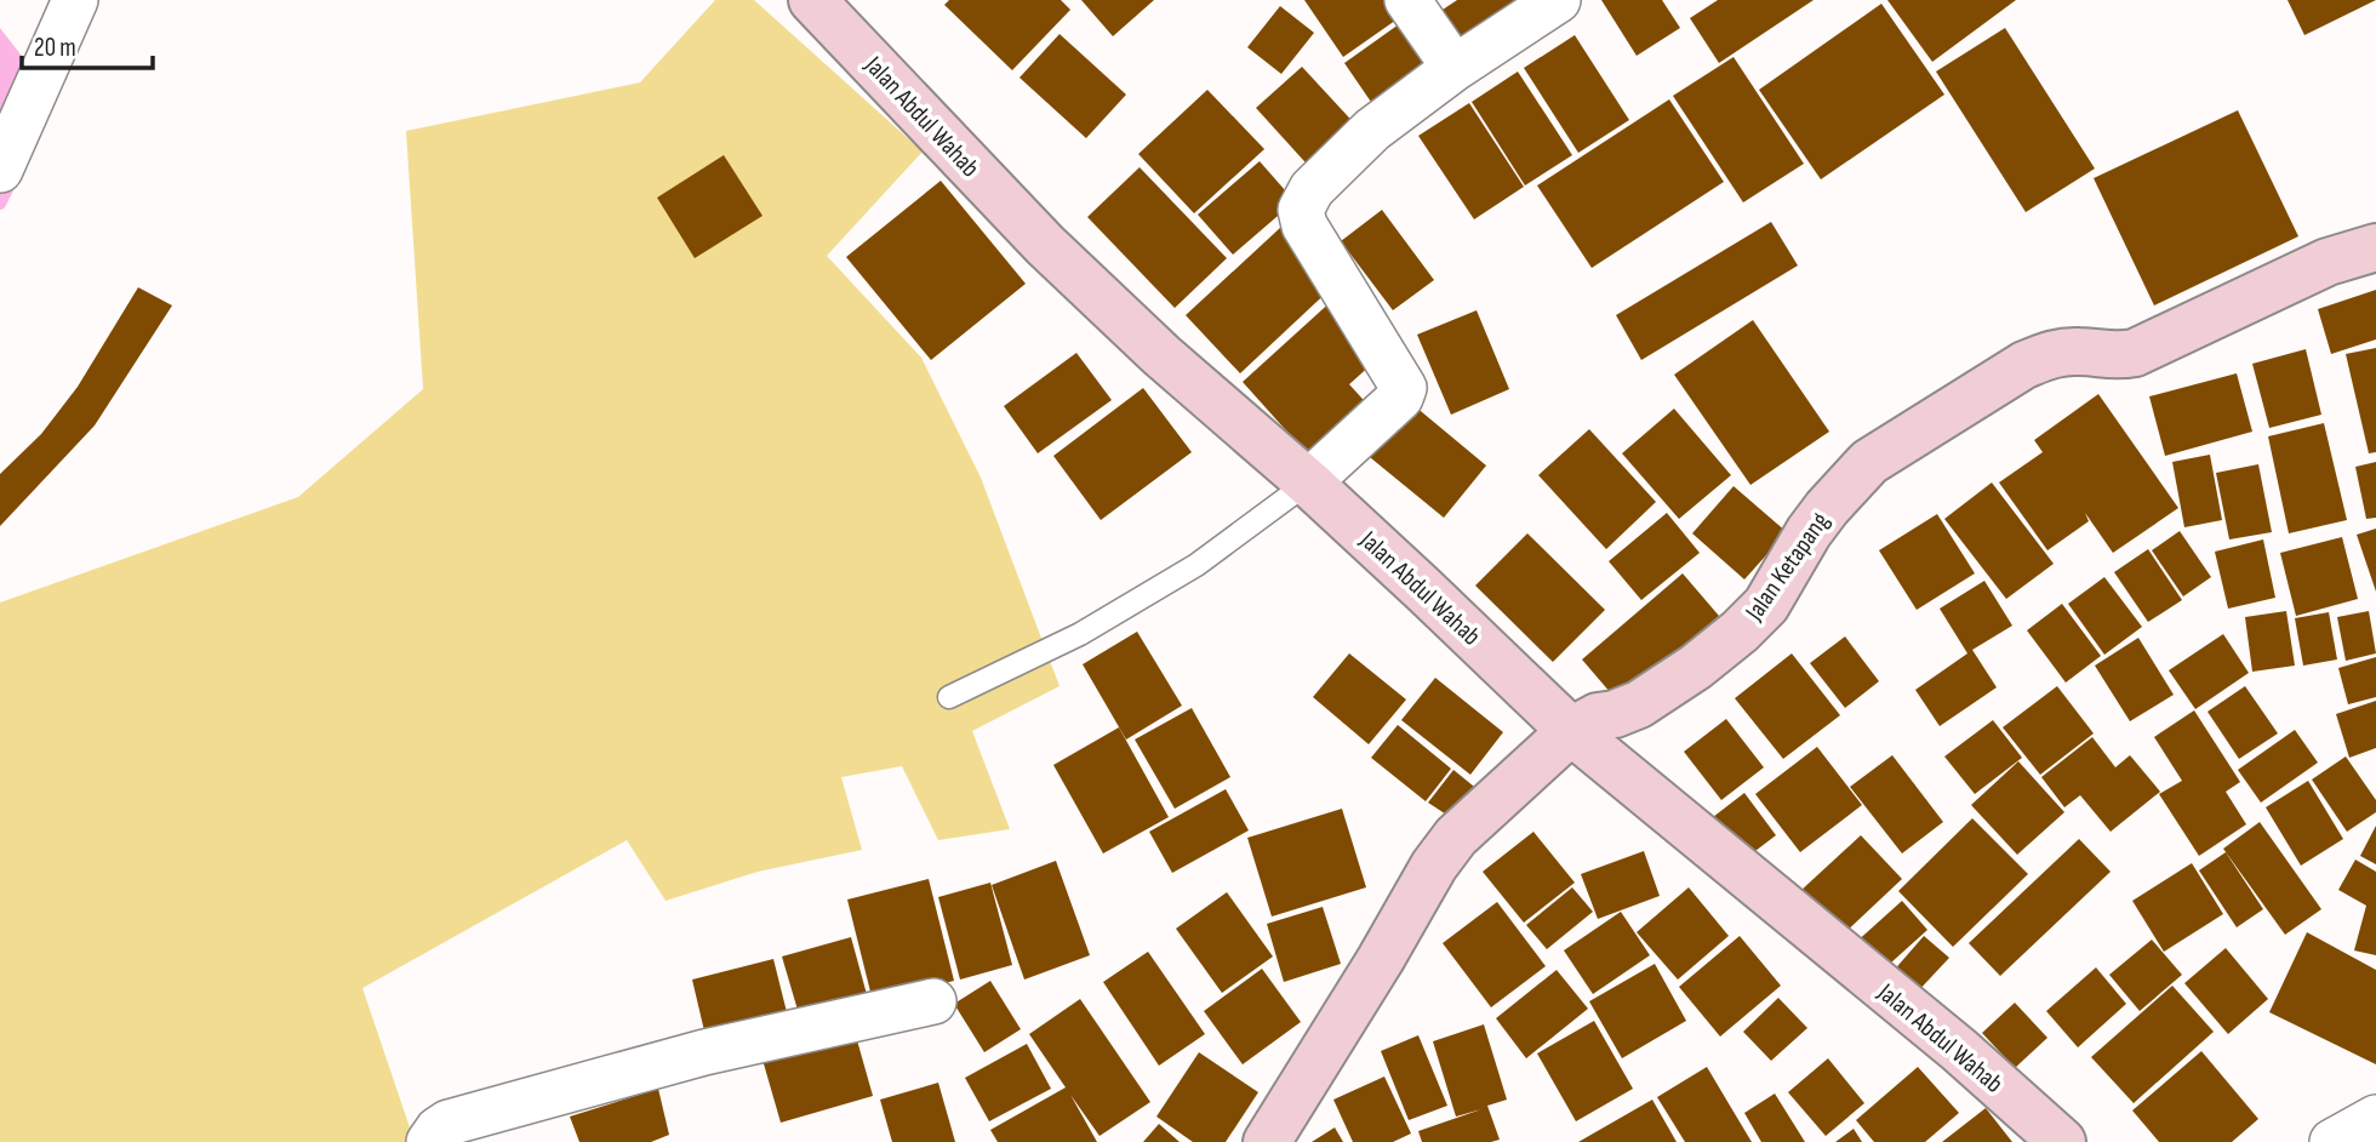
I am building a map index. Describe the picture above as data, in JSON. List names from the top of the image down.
{
  "streets": {
    "street": ["Jalan Abdul Wahab", "Jalan Ketapang"]
  },
  "crossings": [
    ["Jalan Abdul Wahab", "Jalan Ketapang"]
  ],
  "scale_bar": "20 m"
}
